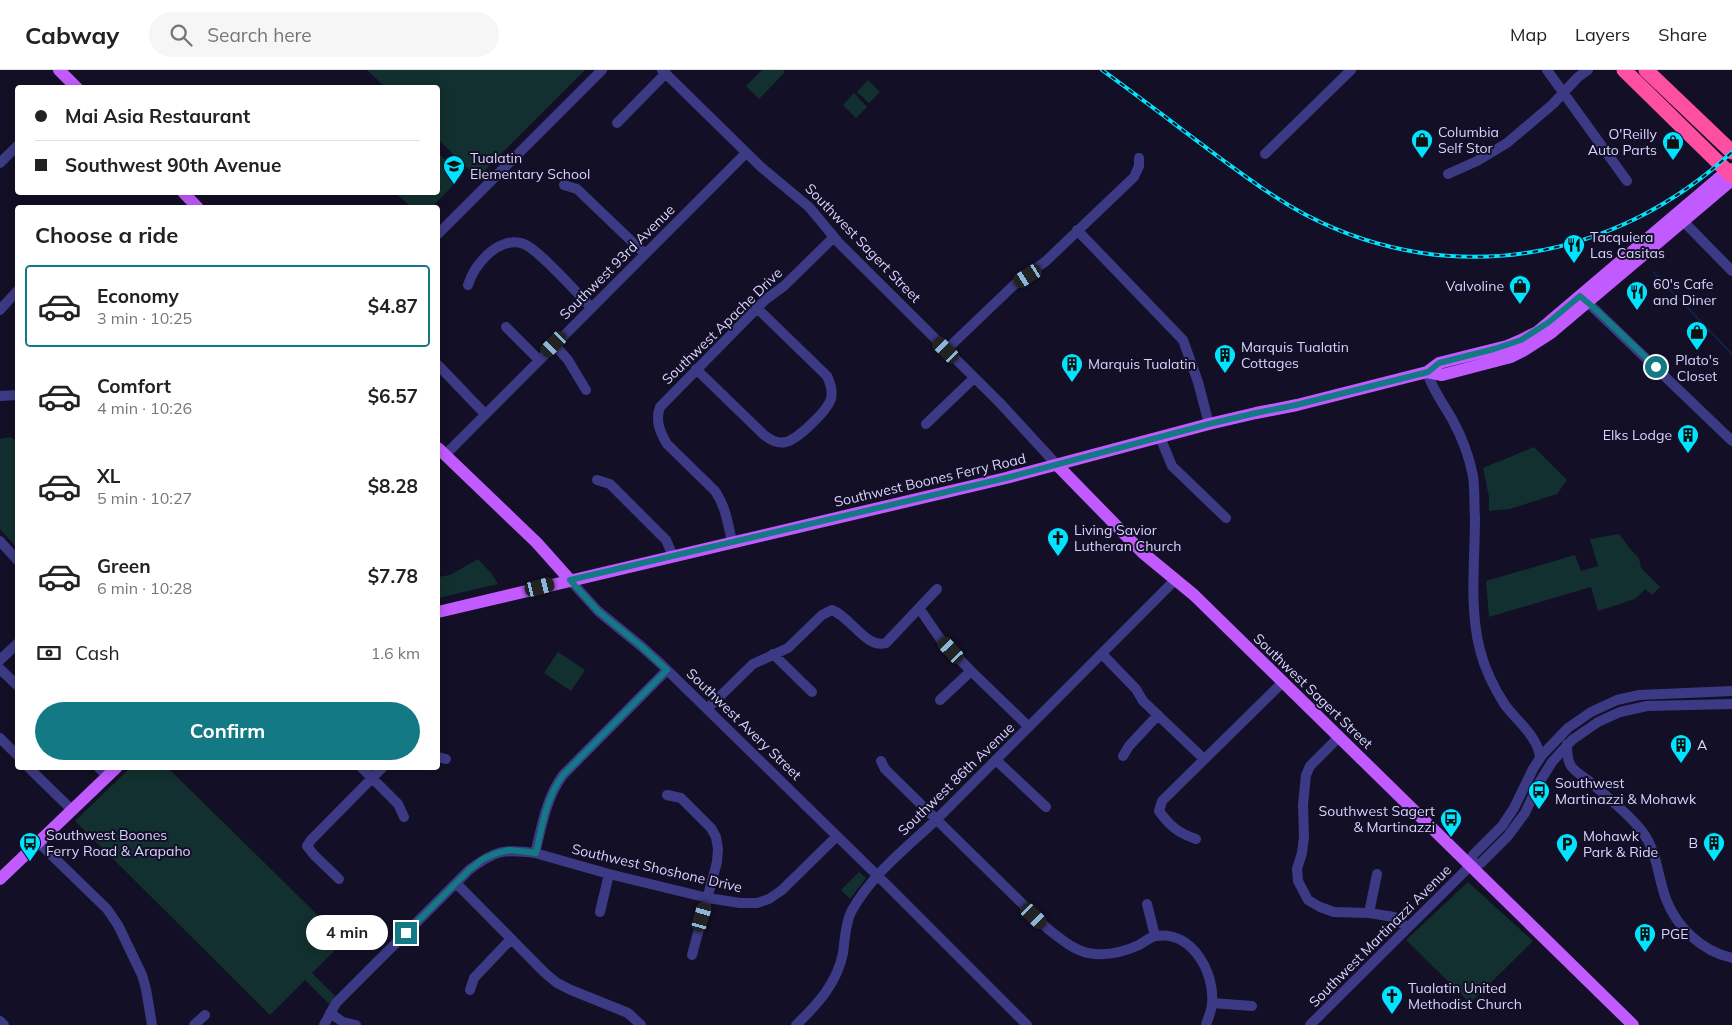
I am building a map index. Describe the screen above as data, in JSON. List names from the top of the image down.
{
  "streets": {
    "main road": ["Southwest Sagert Street", "Southwest Boones Ferry Road", "Southwest Avery Street"],
    "street": [
      "Southwest 93rd Avenue",
      "Southwest Apache Drive",
      "Southwest 86th Avenue",
      "Southwest Shoshone Drive",
      "Southwest Martinazzi Avenue"
    ]
  },
  "crossings": [
    ["Southwest Sagert Street", "Southwest 93rd Avenue"],
    ["Southwest Sagert Street", "Southwest Apache Drive"],
    ["Southwest Sagert Street", "Southwest Boones Ferry Road"],
    ["Southwest Sagert Street", "Southwest 86th Avenue"],
    ["Southwest Sagert Street", "Southwest Martinazzi Avenue"],
    ["Southwest 93rd Avenue", "Southwest Avery Street"],
    ["Southwest Apache Drive", "Southwest Boones Ferry Road"],
    ["Southwest Boones Ferry Road", "Southwest Avery Street"],
    ["Southwest Avery Street", "Southwest 86th Avenue"],
    ["Southwest Avery Street", "Southwest Shoshone Drive"]
  ],
  "places": {
    "shop": [
      "Columbia Self Stor",
      "O'Reilly Auto Parts",
      "Valvoline",
      "Plato's Closet"
    ],
    "school or university": ["Tualatin Elementary School"],
    "restaurant": ["Tacquiera Las Casitas", "60's Cafe and Diner"],
    "building": [
      "Marquis Tualatin Cottages",
      "Marquis Tualatin",
      "Elks Lodge",
      "A",
      "B",
      "PGE"
    ],
    "church": ["Living Savior Lutheran Church", "Tualatin United Methodist Church"],
    "bus stop": ["Southwest Martinazzi & Mohawk", "Southwest Sagert & Martinazzi", "Southwest Boones Ferry Road & Arapaho"],
    "parking": ["Mohawk Park & Ride"]
  },
  "page": {
    "header": "Cabway",
    "search": "Search here",
    "nav": ["Map", "Layers", "Share"],
    "banner": ["Mai Asia Restaurant", "Southwest 90th Avenue"],
    "heading": "Choose a ride",
    "list": [
      {
        "name": "Economy",
        "note": "3 min · 10:25",
        "value": "$4.87"
      },
      {
        "name": "Comfort",
        "note": "4 min · 10:26",
        "value": "$6.57"
      },
      {
        "name": "XL",
        "note": "5 min · 10:27",
        "value": "$8.28"
      },
      {
        "name": "Green",
        "note": "6 min · 10:28",
        "value": "$7.78"
      }
    ],
    "pay": ["Cash", "1.6 km"],
    "buttons": "Confirm",
    "bubble": "4 min"
  }
}
